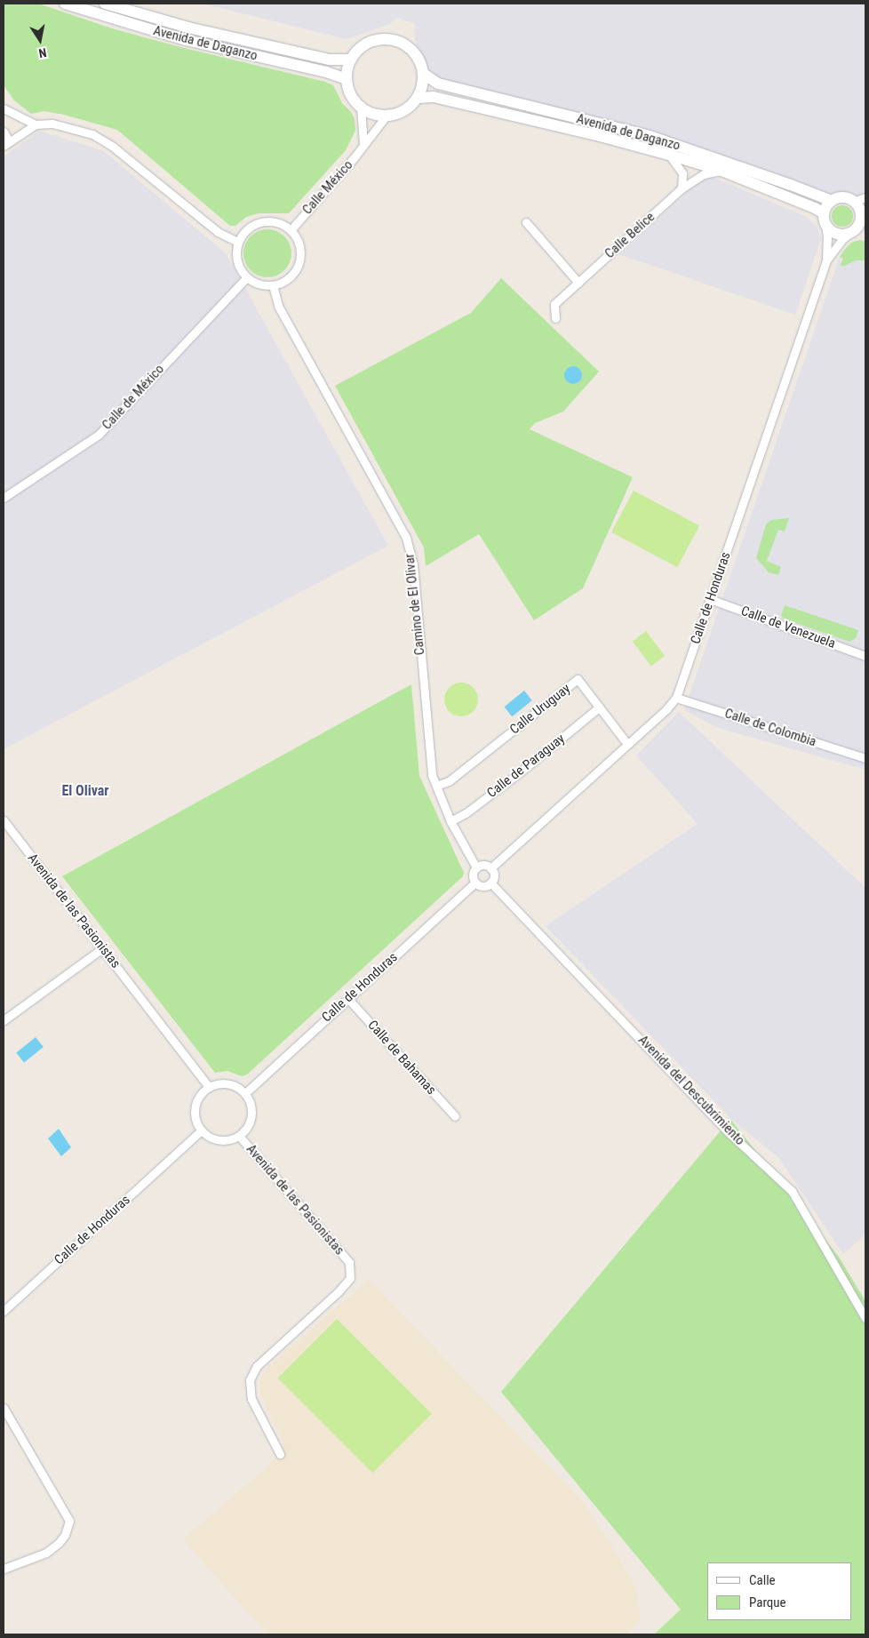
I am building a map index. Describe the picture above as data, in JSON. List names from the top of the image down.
{
  "streets": {
    "main road": ["Avenida de Daganzo"],
    "street": [
      "Calle México",
      "Calle Belice",
      "Calle de México",
      "Calle de Honduras",
      "Camino de El Olivar",
      "Calle de Venezuela",
      "Calle Uruguay",
      "Calle de Colombia",
      "Calle de Paraguay",
      "Avenida de las Pasionistas",
      "Calle de Bahamas",
      "Avenida del Descubrimiento"
    ]
  },
  "crossings": [
    ["Avenida de Daganzo", "Calle México"],
    ["Avenida de Daganzo", "Calle Belice"],
    ["Avenida de Daganzo", "Calle de Honduras"],
    ["Calle México", "Calle de México"],
    ["Calle México", "Camino de El Olivar"],
    ["Calle de México", "Camino de El Olivar"],
    ["Calle de Honduras", "Camino de El Olivar"],
    ["Calle de Honduras", "Calle de Venezuela"],
    ["Calle de Honduras", "Calle Uruguay"],
    ["Calle de Honduras", "Calle de Colombia"],
    ["Calle de Honduras", "Avenida de las Pasionistas"],
    ["Calle de Honduras", "Calle de Bahamas"],
    ["Calle de Honduras", "Avenida del Descubrimiento"],
    ["Camino de El Olivar", "Calle Uruguay"],
    ["Camino de El Olivar", "Calle de Paraguay"],
    ["Camino de El Olivar", "Avenida del Descubrimiento"],
    ["Calle Uruguay", "Calle de Paraguay"]
  ],
  "districts": ["El Olivar"],
  "legend": ["Calle", "Parque"],
  "north": "bottom"
}
